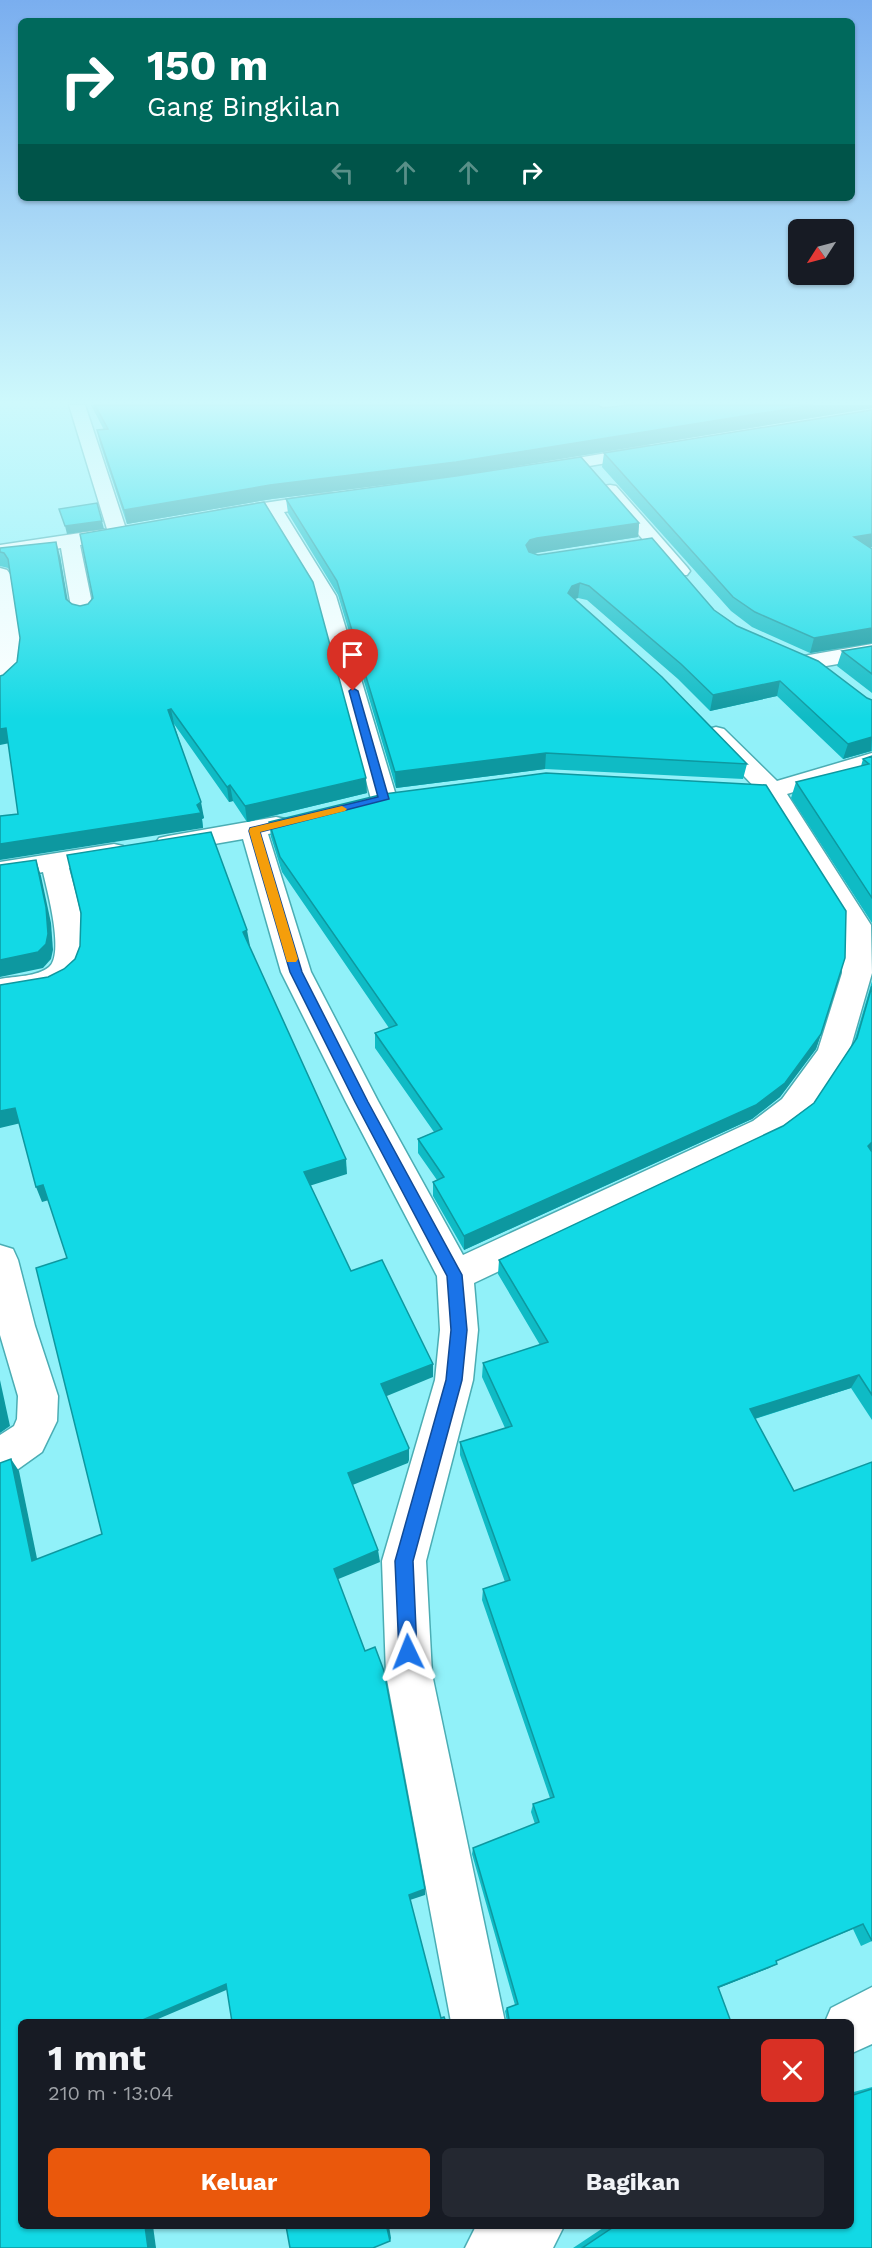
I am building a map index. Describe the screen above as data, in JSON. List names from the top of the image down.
{
  "north": "bottom left",
  "page": {
    "turn": ["150 m", "Gang Bingkilan"],
    "heading": ["1 mnt", "210 m · 13:04"],
    "buttons": ["Keluar", "Bagikan"]
  }
}
